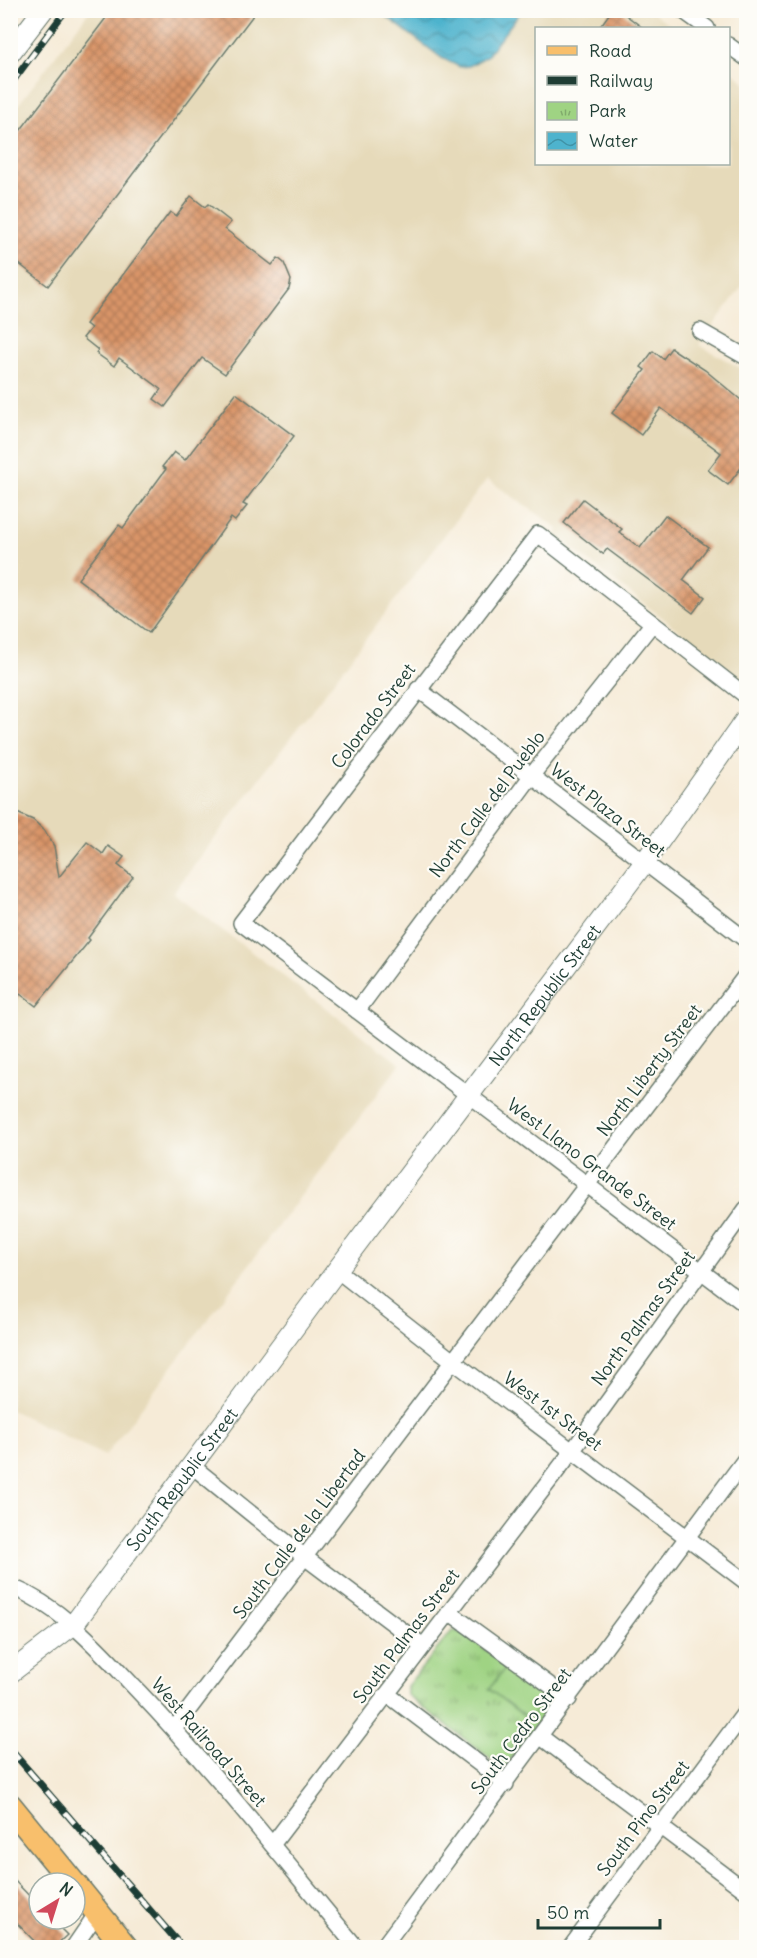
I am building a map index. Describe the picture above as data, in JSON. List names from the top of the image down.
{
  "streets": {
    "street": [
      "Colorado Street",
      "North Calle del Pueblo",
      "West Plaza Street",
      "North Republic Street",
      "North Liberty Street",
      "West Llano Grande Street",
      "North Palmas Street",
      "West 1st Street",
      "South Republic Street",
      "South Calle de la Libertad",
      "South Palmas Street",
      "South Cedro Street",
      "West Railroad Street",
      "South Pino Street"
    ]
  },
  "crossings": [
    ["Colorado Street", "North Calle del Pueblo"],
    ["Colorado Street", "West Plaza Street"],
    ["Colorado Street", "West Llano Grande Street"],
    ["North Calle del Pueblo", "West Plaza Street"],
    ["North Calle del Pueblo", "West Llano Grande Street"],
    ["West Plaza Street", "North Republic Street"],
    ["North Republic Street", "West Llano Grande Street"],
    ["North Republic Street", "West 1st Street"],
    ["North Republic Street", "South Republic Street"],
    ["North Liberty Street", "West Llano Grande Street"],
    ["North Liberty Street", "West 1st Street"],
    ["North Liberty Street", "South Calle de la Libertad"],
    ["West Llano Grande Street", "North Palmas Street"],
    ["North Palmas Street", "West 1st Street"],
    ["North Palmas Street", "South Palmas Street"],
    ["West 1st Street", "South Republic Street"],
    ["West 1st Street", "South Calle de la Libertad"],
    ["West 1st Street", "South Palmas Street"],
    ["West 1st Street", "South Cedro Street"],
    ["South Republic Street", "West Railroad Street"],
    ["South Calle de la Libertad", "West Railroad Street"],
    ["South Palmas Street", "West Railroad Street"]
  ],
  "legend": [
    "Road",
    "Railway",
    "Park",
    "Water"
  ],
  "scale_bar": "50 m",
  "north": "top right"
}
